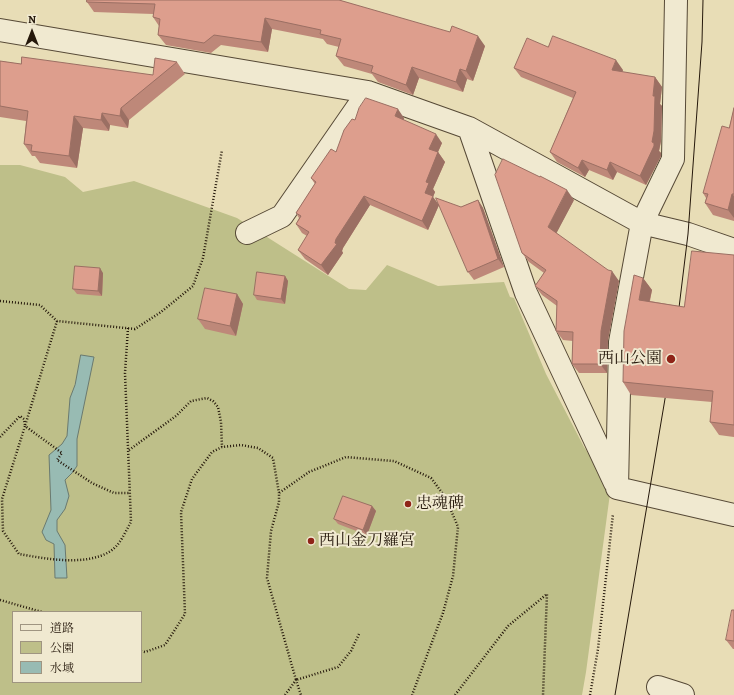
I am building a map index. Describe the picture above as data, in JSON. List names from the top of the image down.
{
  "places": ["西山公園", "忠魂碑", "西山金刀羅宮"],
  "legend": ["道路", "公園", "水域"],
  "north": "top"
}
